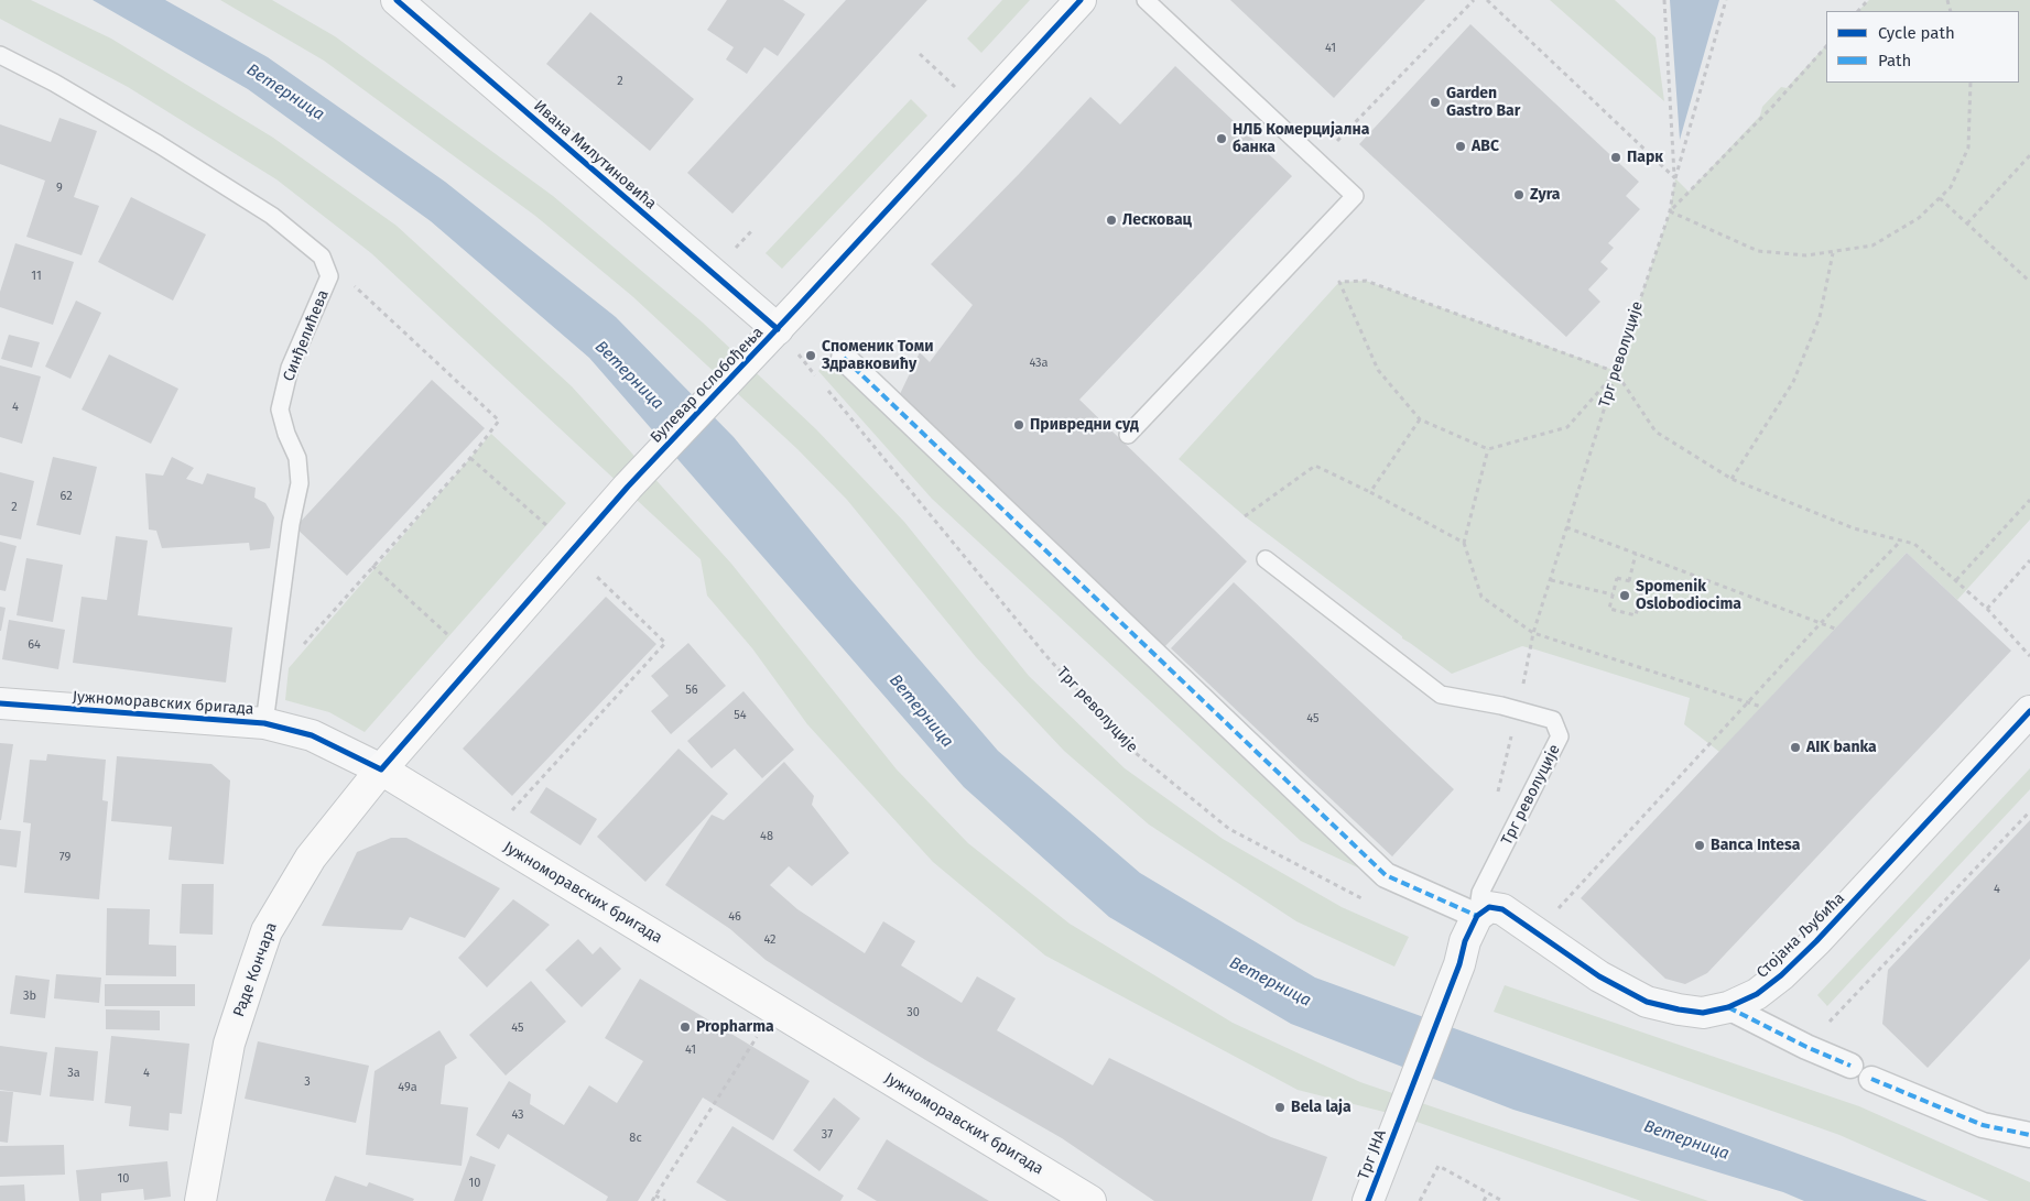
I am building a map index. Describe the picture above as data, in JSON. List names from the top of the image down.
{
  "streets": {
    "main road": ["Булевар ослобођења", "Јужноморавских бригада", "Раде Кончара"],
    "street": [
      "Ивана Милутиновића",
      "Трг револуције",
      "Стојана Љубића",
      "Трг ЈНА"
    ],
    "lane": ["Синђелићева"]
  },
  "crossings": [
    ["Ивана Милутиновића", "Булевар ослобођења"],
    ["Синђелићева", "Јужноморавских бригада"],
    ["Трг револуције", "Стојана Љубића"],
    ["Трг револуције", "Трг ЈНА"],
    ["Булевар ослобођења", "Јужноморавских бригада"],
    ["Булевар ослобођења", "Раде Кончара"],
    ["Јужноморавских бригада", "Раде Кончара"]
  ],
  "water": ["Ветерница"],
  "places": [
    "Garden Gastro Bar",
    "НЛБ Комерцијална банка",
    "ABC",
    "Парк",
    "Zyra",
    "Лесковац",
    "Споменик Томи Здравковићу",
    "Привредни суд",
    "Spomenik Oslobodiocima",
    "AIK banka",
    "Banca Intesa",
    "Propharma",
    "Bela laja"
  ],
  "house_numbers": [
    "41",
    "2",
    "9",
    "11",
    "43a",
    "4",
    "62",
    "2",
    "64",
    "56",
    "54",
    "45",
    "48",
    "79",
    "4",
    "46",
    "42",
    "3b",
    "30",
    "45",
    "41",
    "3a",
    "4",
    "3",
    "49a",
    "43",
    "37",
    "8c",
    "10",
    "10"
  ],
  "legend": ["Cycle path", "Path"]
}
